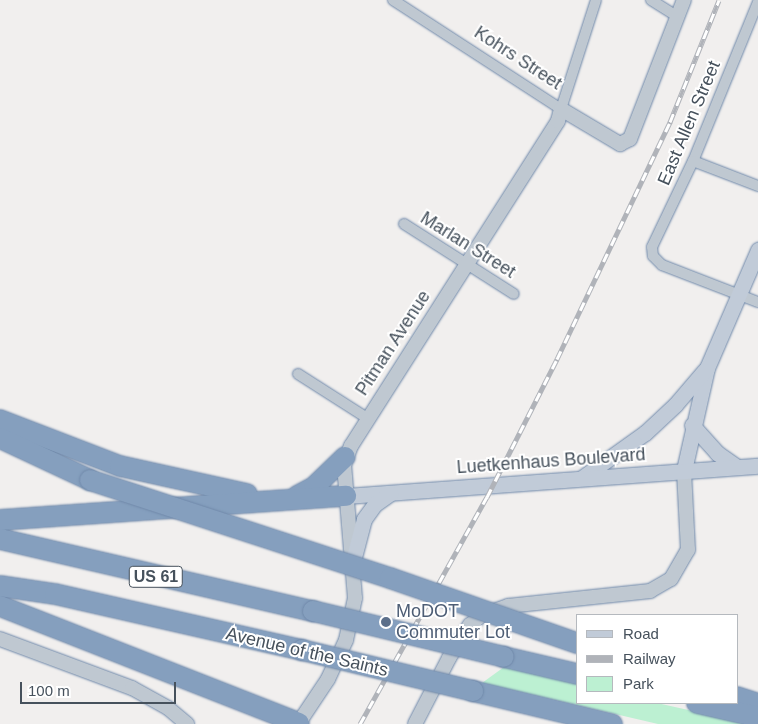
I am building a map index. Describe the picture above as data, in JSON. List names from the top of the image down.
{
  "streets": {
    "highway": ["US 61", "Avenue of the Saints"],
    "main road": ["Luetkenhaus Boulevard"],
    "street": [
      "Kohrs Street",
      "East Allen Street",
      "Marlan Street",
      "Pitman Avenue"
    ]
  },
  "crossings": [
    ["Kohrs Street", "Pitman Avenue"],
    ["Marlan Street", "Pitman Avenue"]
  ],
  "places": ["MoDOT Commuter Lot"],
  "legend": ["Road", "Railway", "Park"],
  "scale_bar": "100 m"
}
